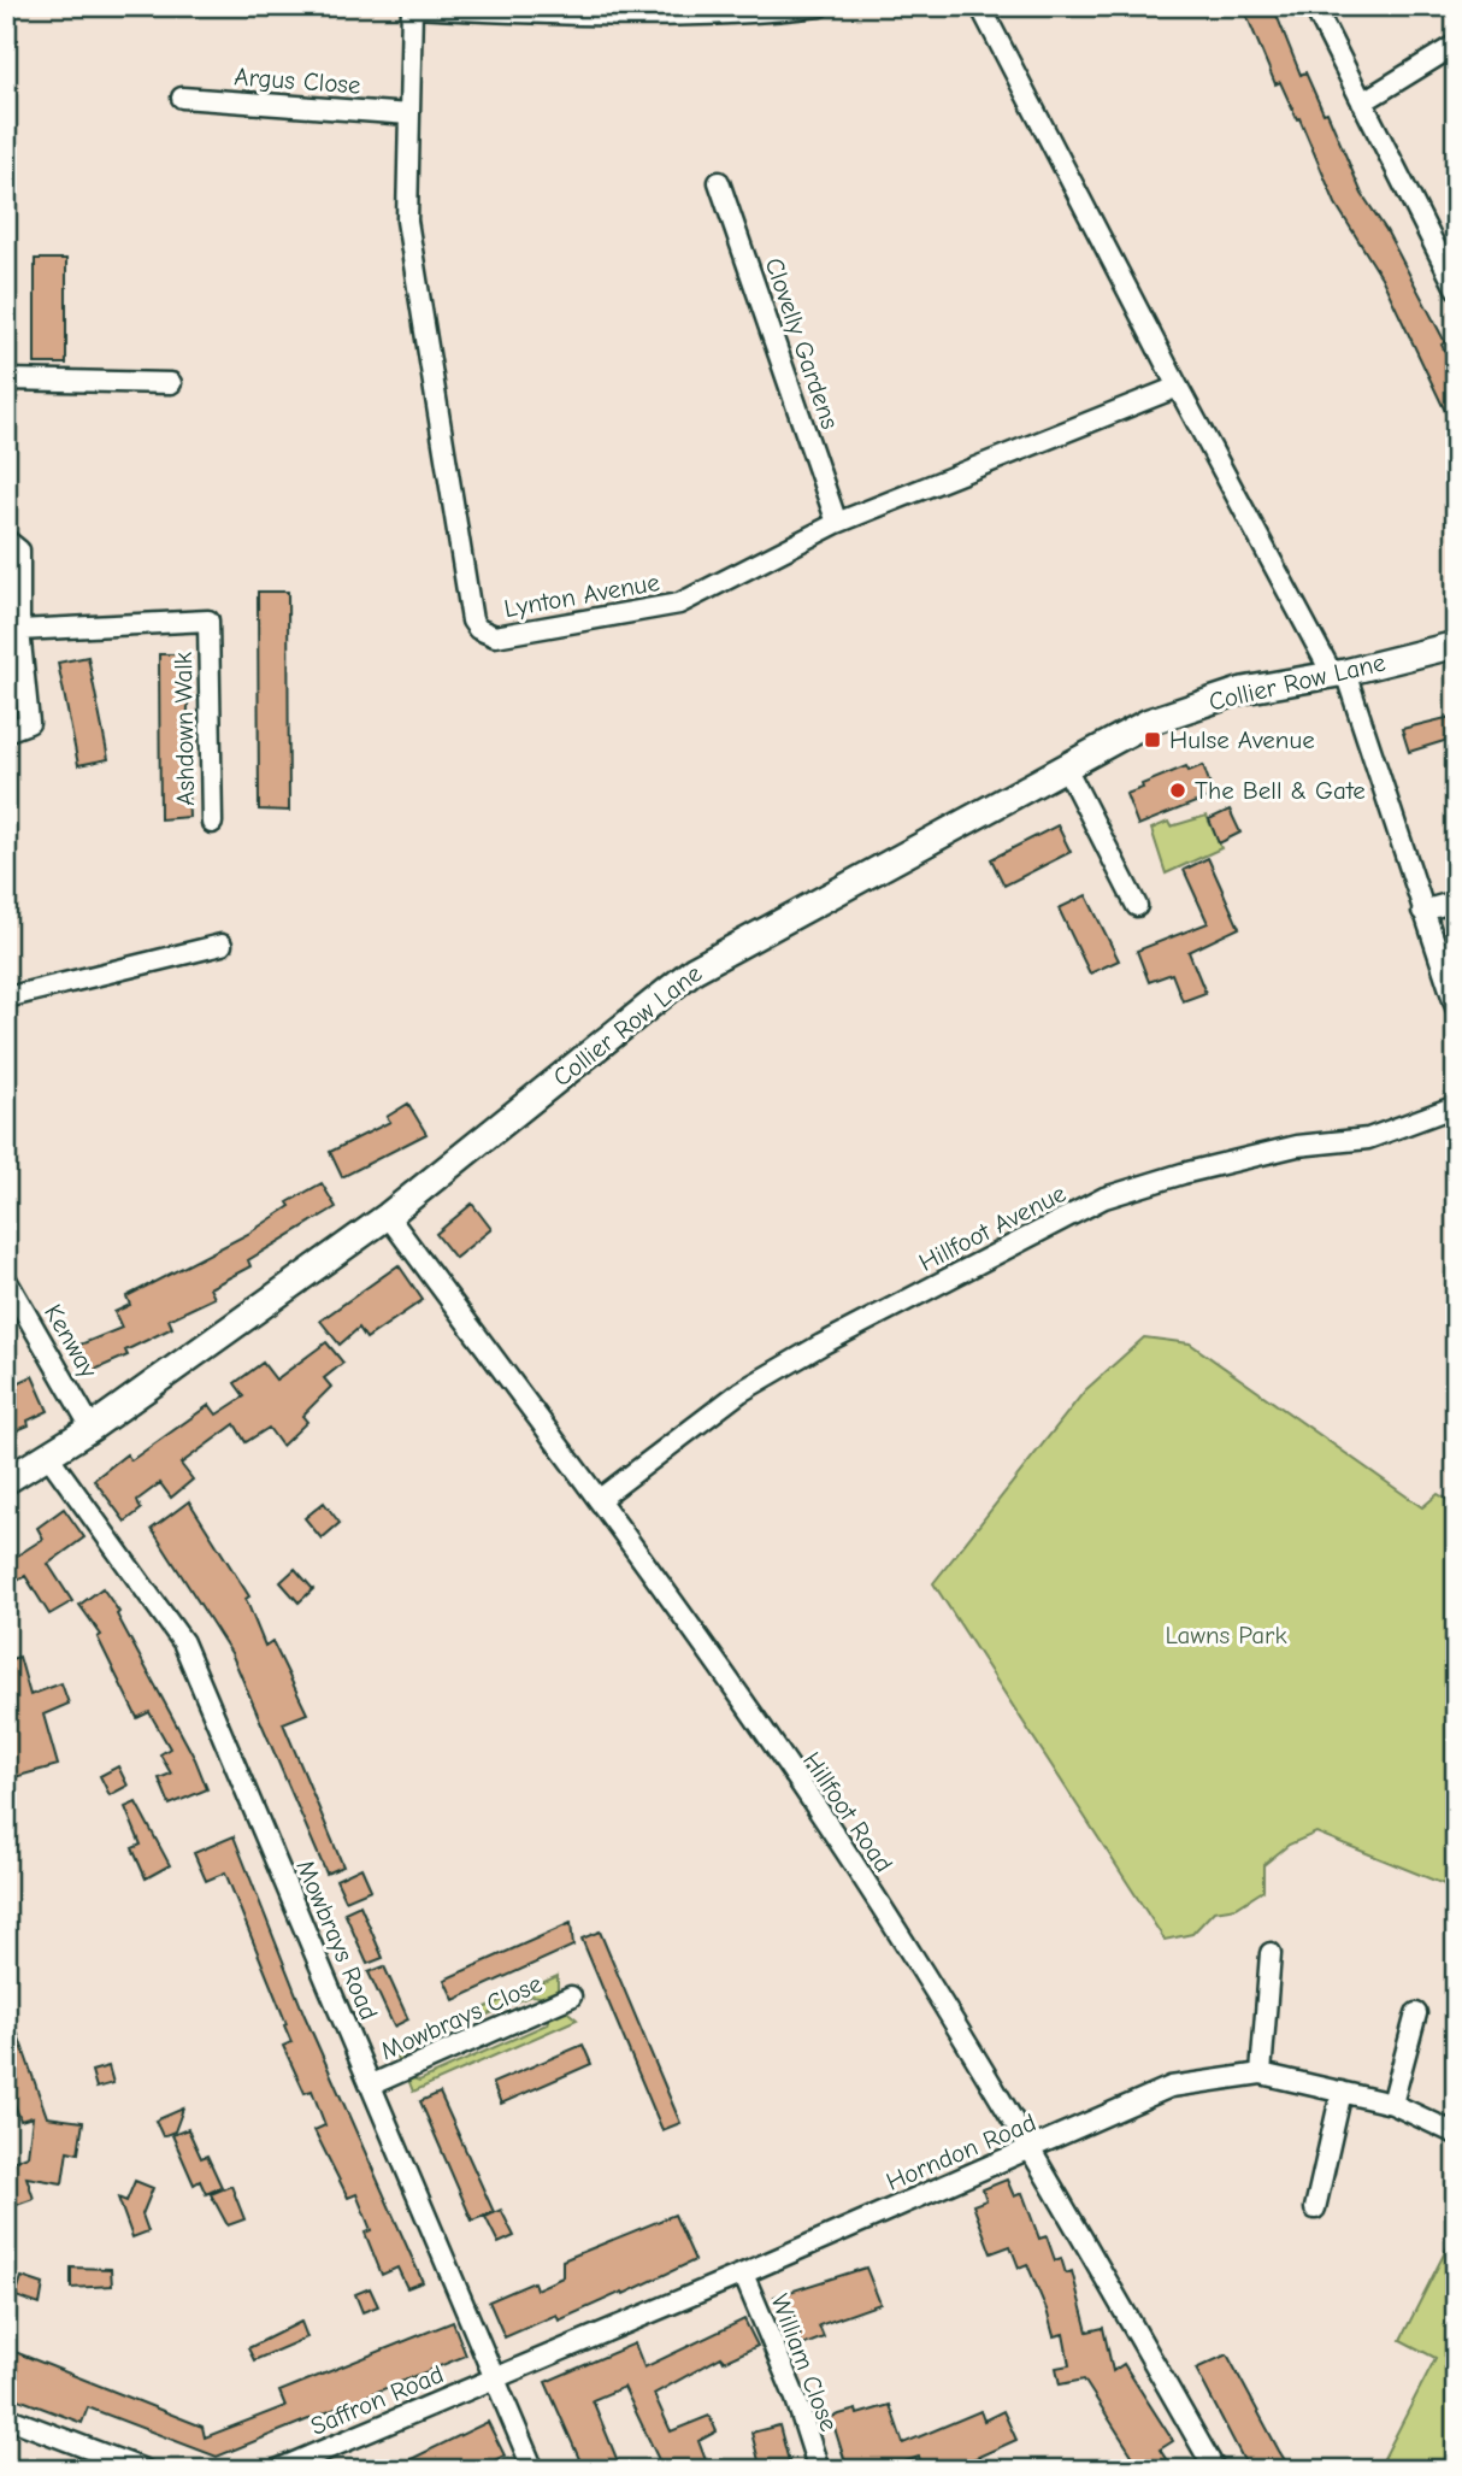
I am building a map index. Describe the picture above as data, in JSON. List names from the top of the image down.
{
  "streets": {
    "main road": ["Collier Row Lane"],
    "street": [
      "Argus Close",
      "Clovelly Gardens",
      "Lynton Avenue",
      "Ashdown Walk",
      "Hillfoot Avenue",
      "Kenway",
      "Hillfoot Road",
      "Mowbrays Road",
      "Mowbrays Close",
      "Horndon Road",
      "William Close",
      "Saffron Road"
    ]
  },
  "crossings": [
    ["Argus Close", "Lynton Avenue"],
    ["Clovelly Gardens", "Lynton Avenue"],
    ["Collier Row Lane", "Kenway"],
    ["Collier Row Lane", "Hillfoot Road"],
    ["Collier Row Lane", "Mowbrays Road"],
    ["Hillfoot Avenue", "Hillfoot Road"],
    ["Hillfoot Road", "Horndon Road"],
    ["Mowbrays Road", "Mowbrays Close"],
    ["Mowbrays Road", "Horndon Road"],
    ["Mowbrays Road", "Saffron Road"],
    ["Horndon Road", "William Close"],
    ["Horndon Road", "Saffron Road"]
  ],
  "parks": ["Lawns Park"],
  "places": {
    "transit": ["Hulse Avenue"],
    "other": ["The Bell & Gate"]
  }
}
